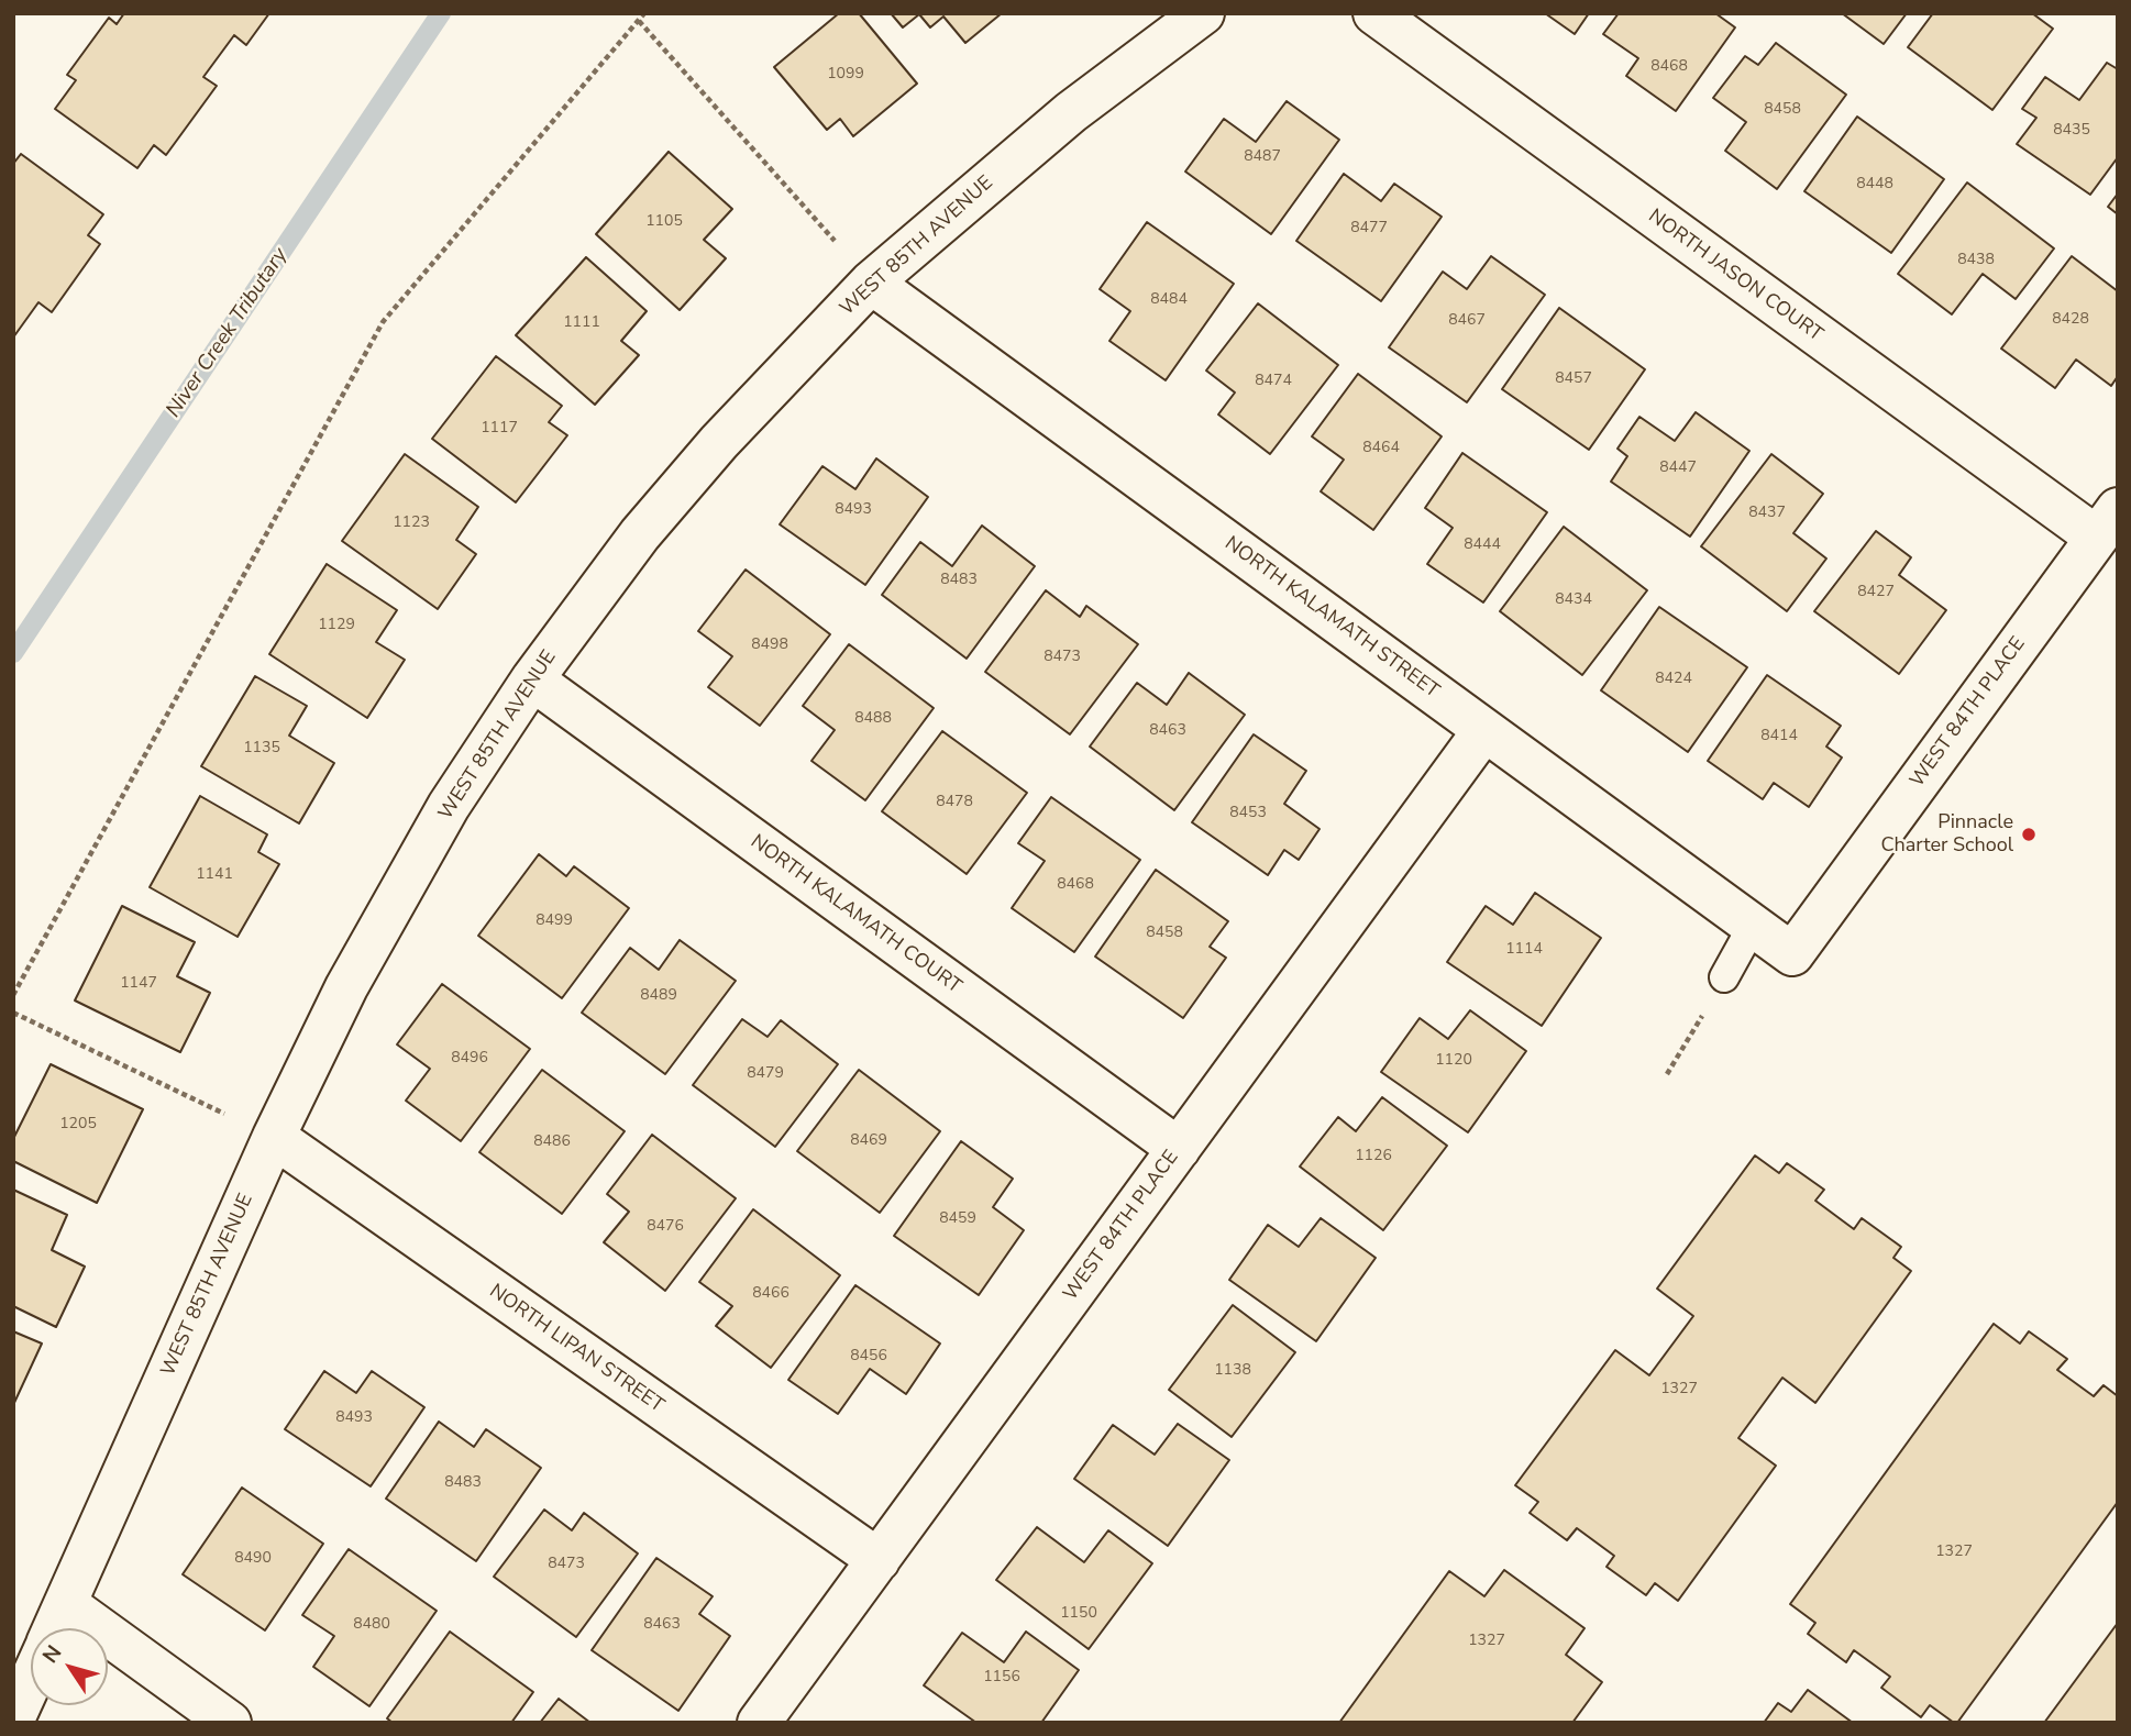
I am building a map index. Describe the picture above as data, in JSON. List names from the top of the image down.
{
  "streets": {
    "street": [
      "WEST 85TH AVENUE",
      "NORTH JASON COURT",
      "NORTH KALAMATH STREET",
      "WEST 84TH PLACE",
      "NORTH KALAMATH COURT",
      "NORTH LIPAN STREET"
    ]
  },
  "crossings": [
    ["WEST 85TH AVENUE", "NORTH KALAMATH STREET"],
    ["WEST 85TH AVENUE", "NORTH KALAMATH COURT"],
    ["WEST 85TH AVENUE", "NORTH LIPAN STREET"],
    ["NORTH JASON COURT", "WEST 84TH PLACE"],
    ["NORTH KALAMATH STREET", "WEST 84TH PLACE"],
    ["WEST 84TH PLACE", "NORTH KALAMATH COURT"],
    ["WEST 84TH PLACE", "NORTH LIPAN STREET"]
  ],
  "water": ["Niver Creek Tributary"],
  "places": ["Pinnacle Charter School"],
  "house_numbers": [
    "8468",
    "1099",
    "8458",
    "8435",
    "8487",
    "8448",
    "1105",
    "8477",
    "8438",
    "8484",
    "8428",
    "8467",
    "1111",
    "8457",
    "8474",
    "1117",
    "8464",
    "8447",
    "8493",
    "8437",
    "1123",
    "8444",
    "8483",
    "8427",
    "8434",
    "1129",
    "8498",
    "8473",
    "8424",
    "8488",
    "8463",
    "8414",
    "1135",
    "8478",
    "8453",
    "1141",
    "8468",
    "8499",
    "8458",
    "1114",
    "1147",
    "8489",
    "8496",
    "1120",
    "8479",
    "1205",
    "8469",
    "8486",
    "1126",
    "8459",
    "8476",
    "8466",
    "8456",
    "1138",
    "1327",
    "8493",
    "8483",
    "1327",
    "8490",
    "8473",
    "1150",
    "8480",
    "8463",
    "1327",
    "1156"
  ],
  "north": "top left"
}
